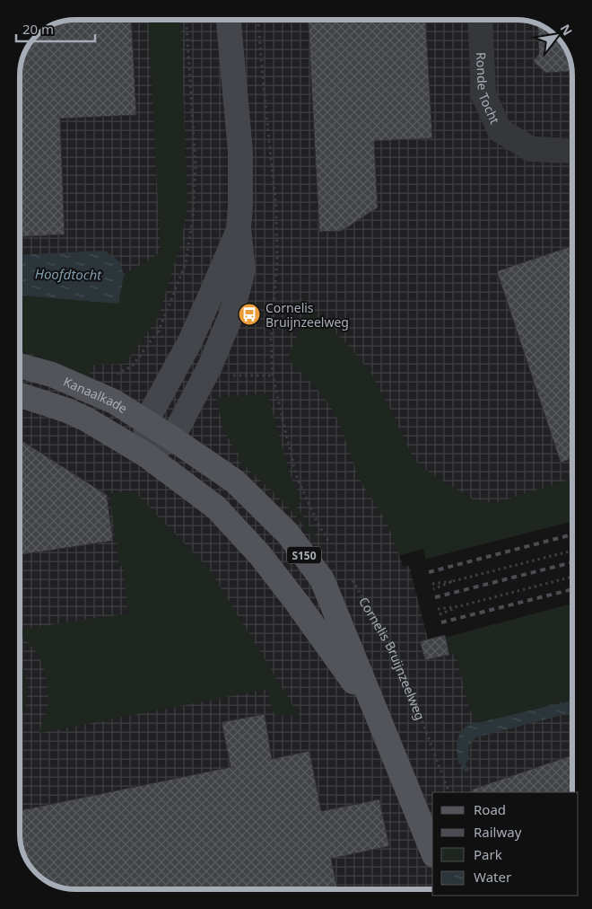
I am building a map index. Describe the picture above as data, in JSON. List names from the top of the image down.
{
  "streets": {
    "main road": ["Kanaalkade", "S150"],
    "street": ["Ronde Tocht"],
    "path": ["Cornelis Bruijnzeelweg"]
  },
  "crossings": [
    ["Kanaalkade", "S150"]
  ],
  "water": ["Hoofdtocht"],
  "places": {
    "bus stop": ["Cornelis Bruijnzeelweg"]
  },
  "legend": [
    "Road",
    "Railway",
    "Park",
    "Water"
  ],
  "scale_bar": "20 m",
  "north": "top right"
}
